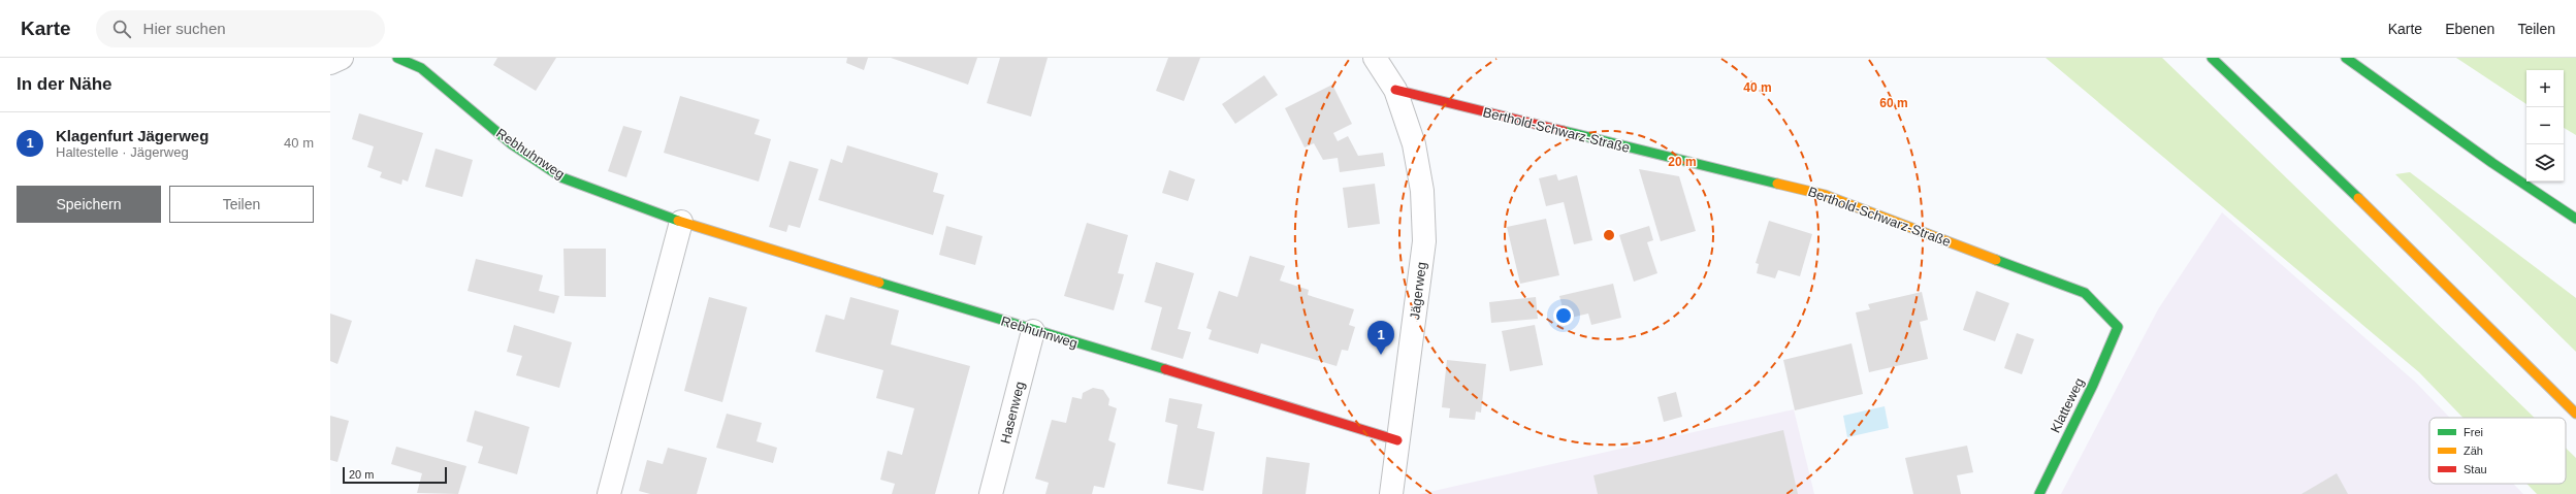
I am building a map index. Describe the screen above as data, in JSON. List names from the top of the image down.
{
  "streets": {
    "main road": ["Berthold-Schwarz-Straße", "Rebhuhnweg", "Klatteweg"],
    "street": ["Jägerweg", "Hasenweg"]
  },
  "crossings": [
    ["Berthold-Schwarz-Straße", "Jägerweg"],
    ["Berthold-Schwarz-Straße", "Klatteweg"],
    ["Rebhuhnweg", "Jägerweg"],
    ["Rebhuhnweg", "Hasenweg"]
  ],
  "legend": ["Frei", "Zäh", "Stau"],
  "scale_bar": "20 m",
  "page": {
    "header": "Karte",
    "search": "Hier suchen",
    "nav": ["Karte", "Ebenen", "Teilen"],
    "heading": "In der Nähe",
    "map_buttons": ["+", "−"],
    "list": [
      {
        "mark": "1",
        "name": "Klagenfurt Jägerweg",
        "note": "Haltestelle · Jägerweg",
        "value": "40 m"
      }
    ],
    "buttons": ["Speichern", "Teilen"],
    "pins": "1",
    "scale": "20 m"
  },
  "rings": ["40 m", "60 m", "20 m"]
}
